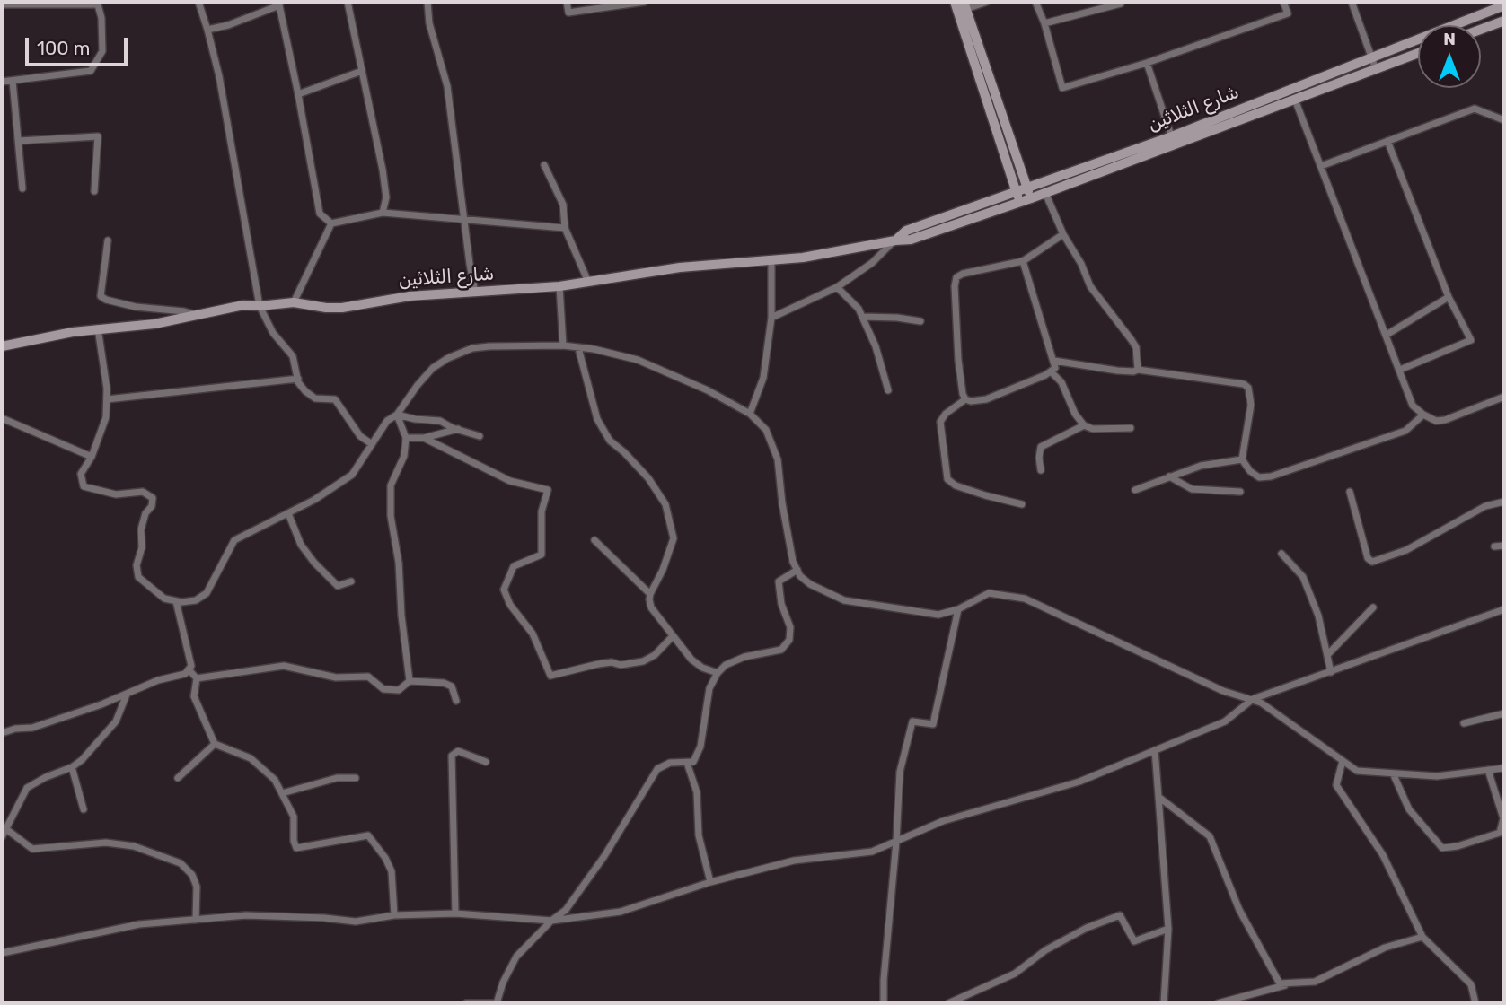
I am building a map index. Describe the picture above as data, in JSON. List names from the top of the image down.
{
  "streets": {
    "street": ["شارع الثلاثين"]
  },
  "scale_bar": "100 m",
  "north": "top"
}
